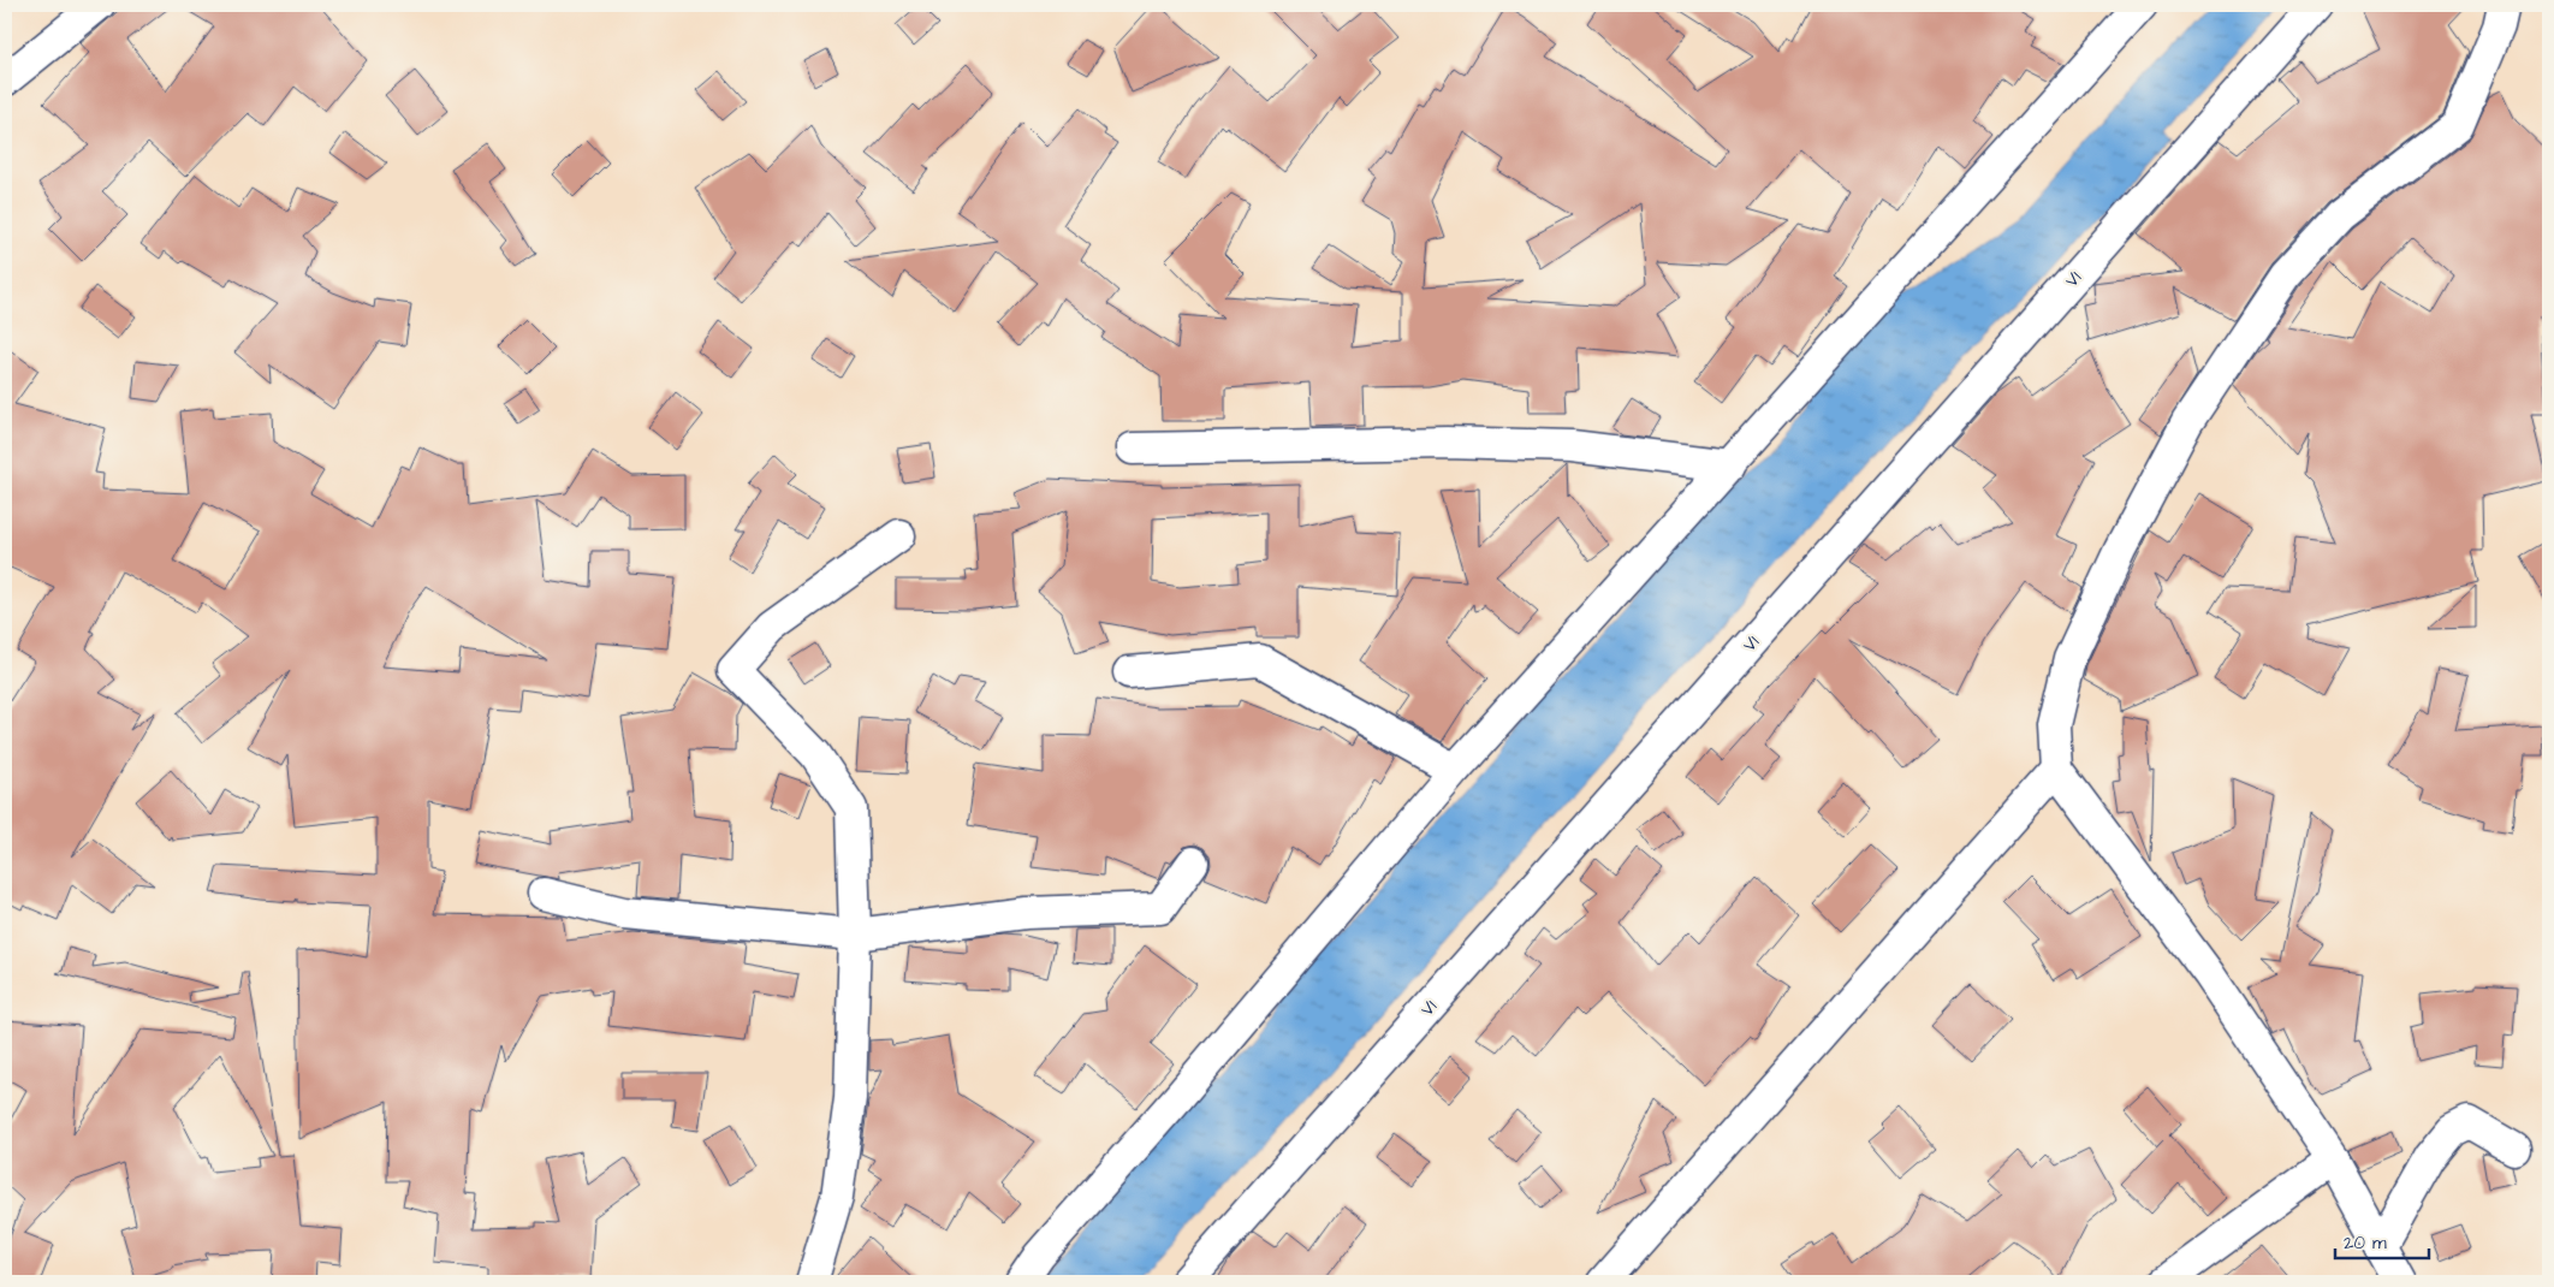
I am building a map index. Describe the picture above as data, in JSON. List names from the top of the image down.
{
  "streets": {
    "street": ["V1"]
  },
  "scale_bar": "20 m"
}
